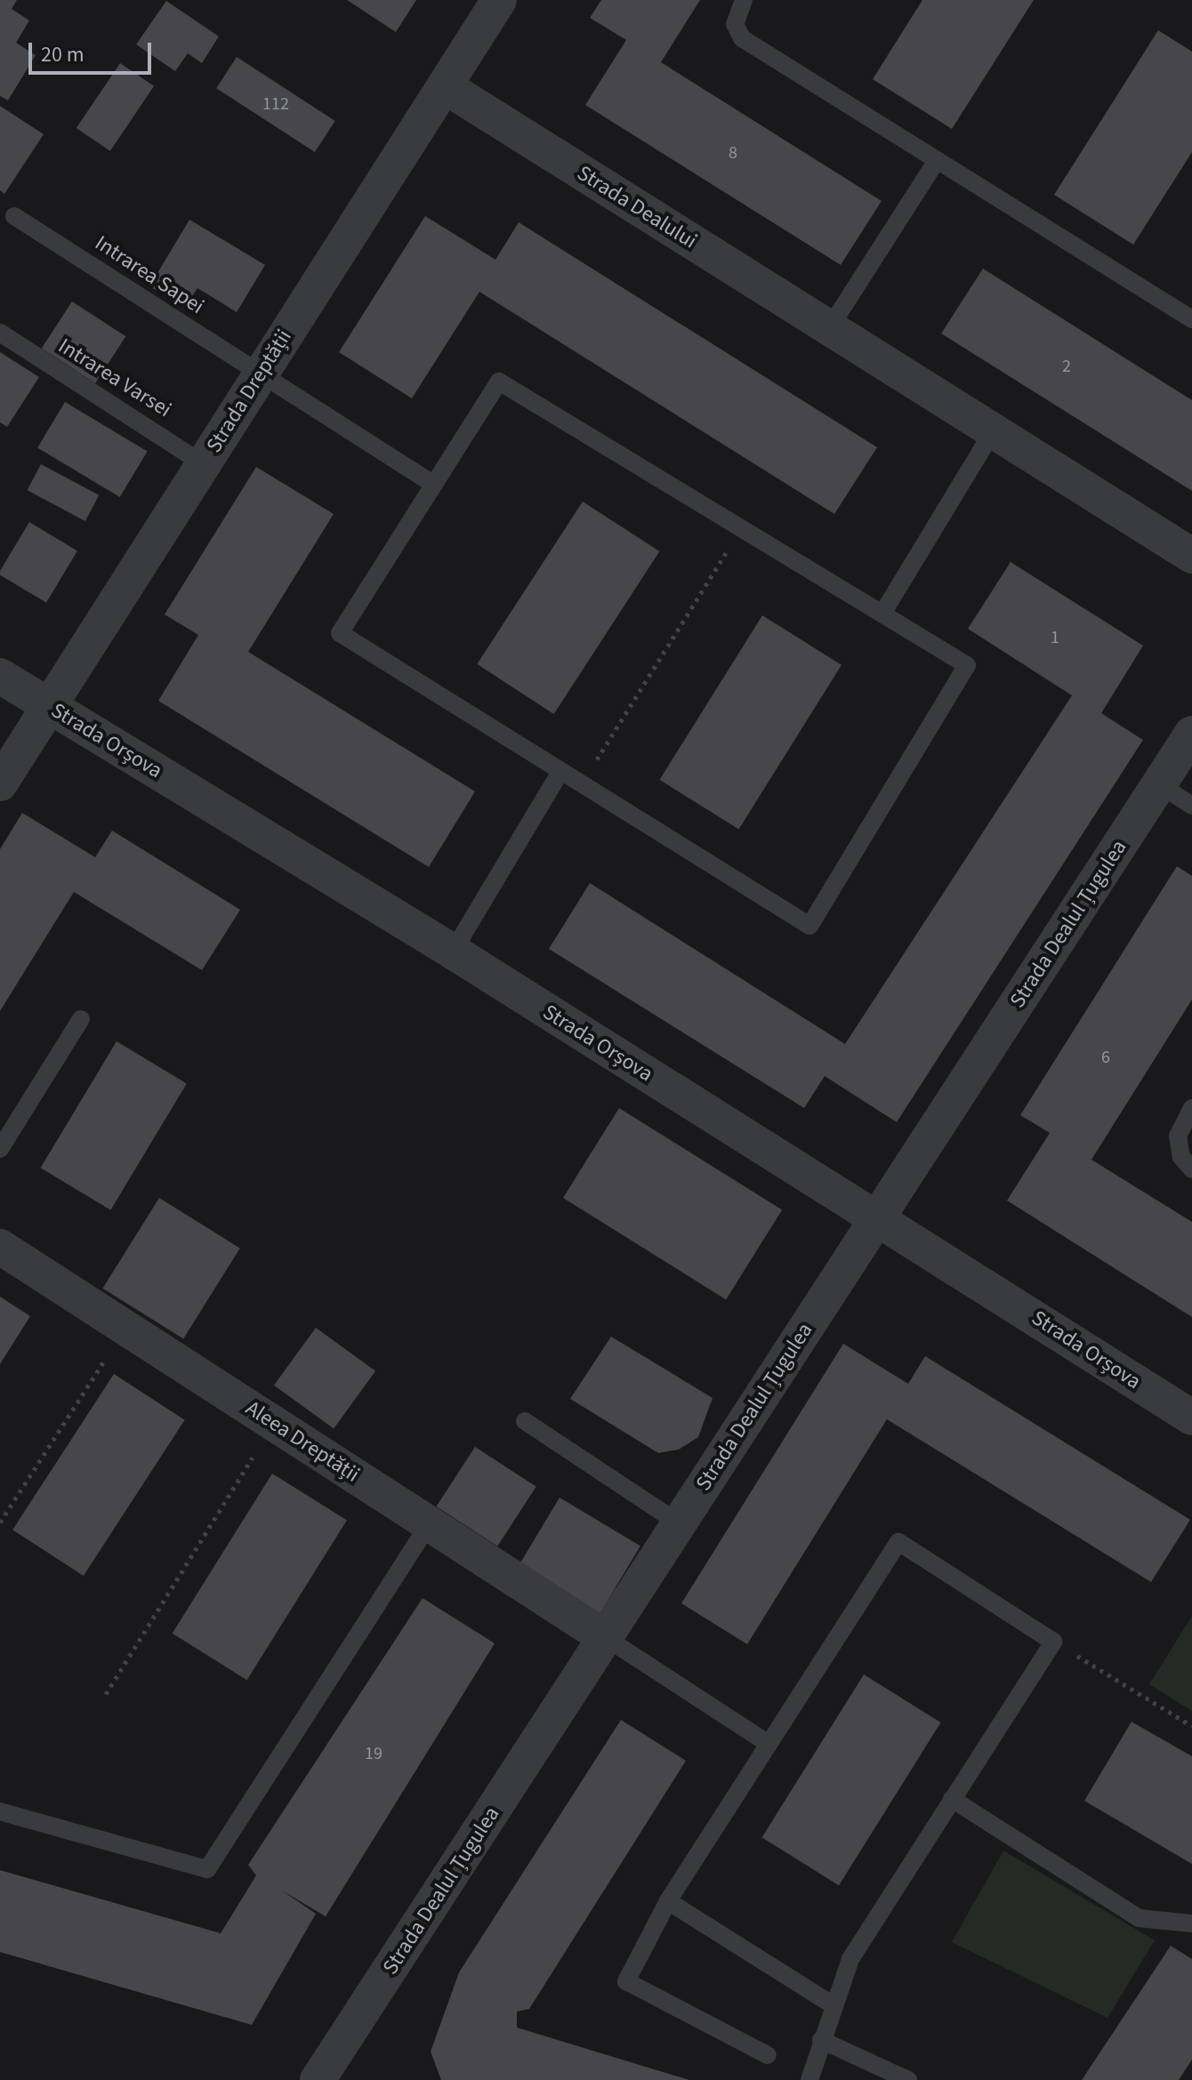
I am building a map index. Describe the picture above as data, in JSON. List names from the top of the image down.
{
  "streets": {
    "street": [
      "Strada Dealului",
      "Strada Dreptății",
      "Strada Orșova",
      "Strada Dealul Țugulea",
      "Aleea Dreptății"
    ],
    "lane": ["Intrarea Sapei", "Intrarea Varsei"]
  },
  "crossings": [
    ["Strada Dealului", "Strada Dreptății"],
    ["Intrarea Sapei", "Strada Dreptății"],
    ["Intrarea Varsei", "Strada Dreptății"],
    ["Strada Dreptății", "Strada Orșova"],
    ["Strada Orșova", "Strada Dealul Țugulea"],
    ["Strada Dealul Țugulea", "Aleea Dreptății"]
  ],
  "house_numbers": [
    "112",
    "8",
    "2",
    "1",
    "6",
    "19"
  ],
  "scale_bar": "20 m"
}
